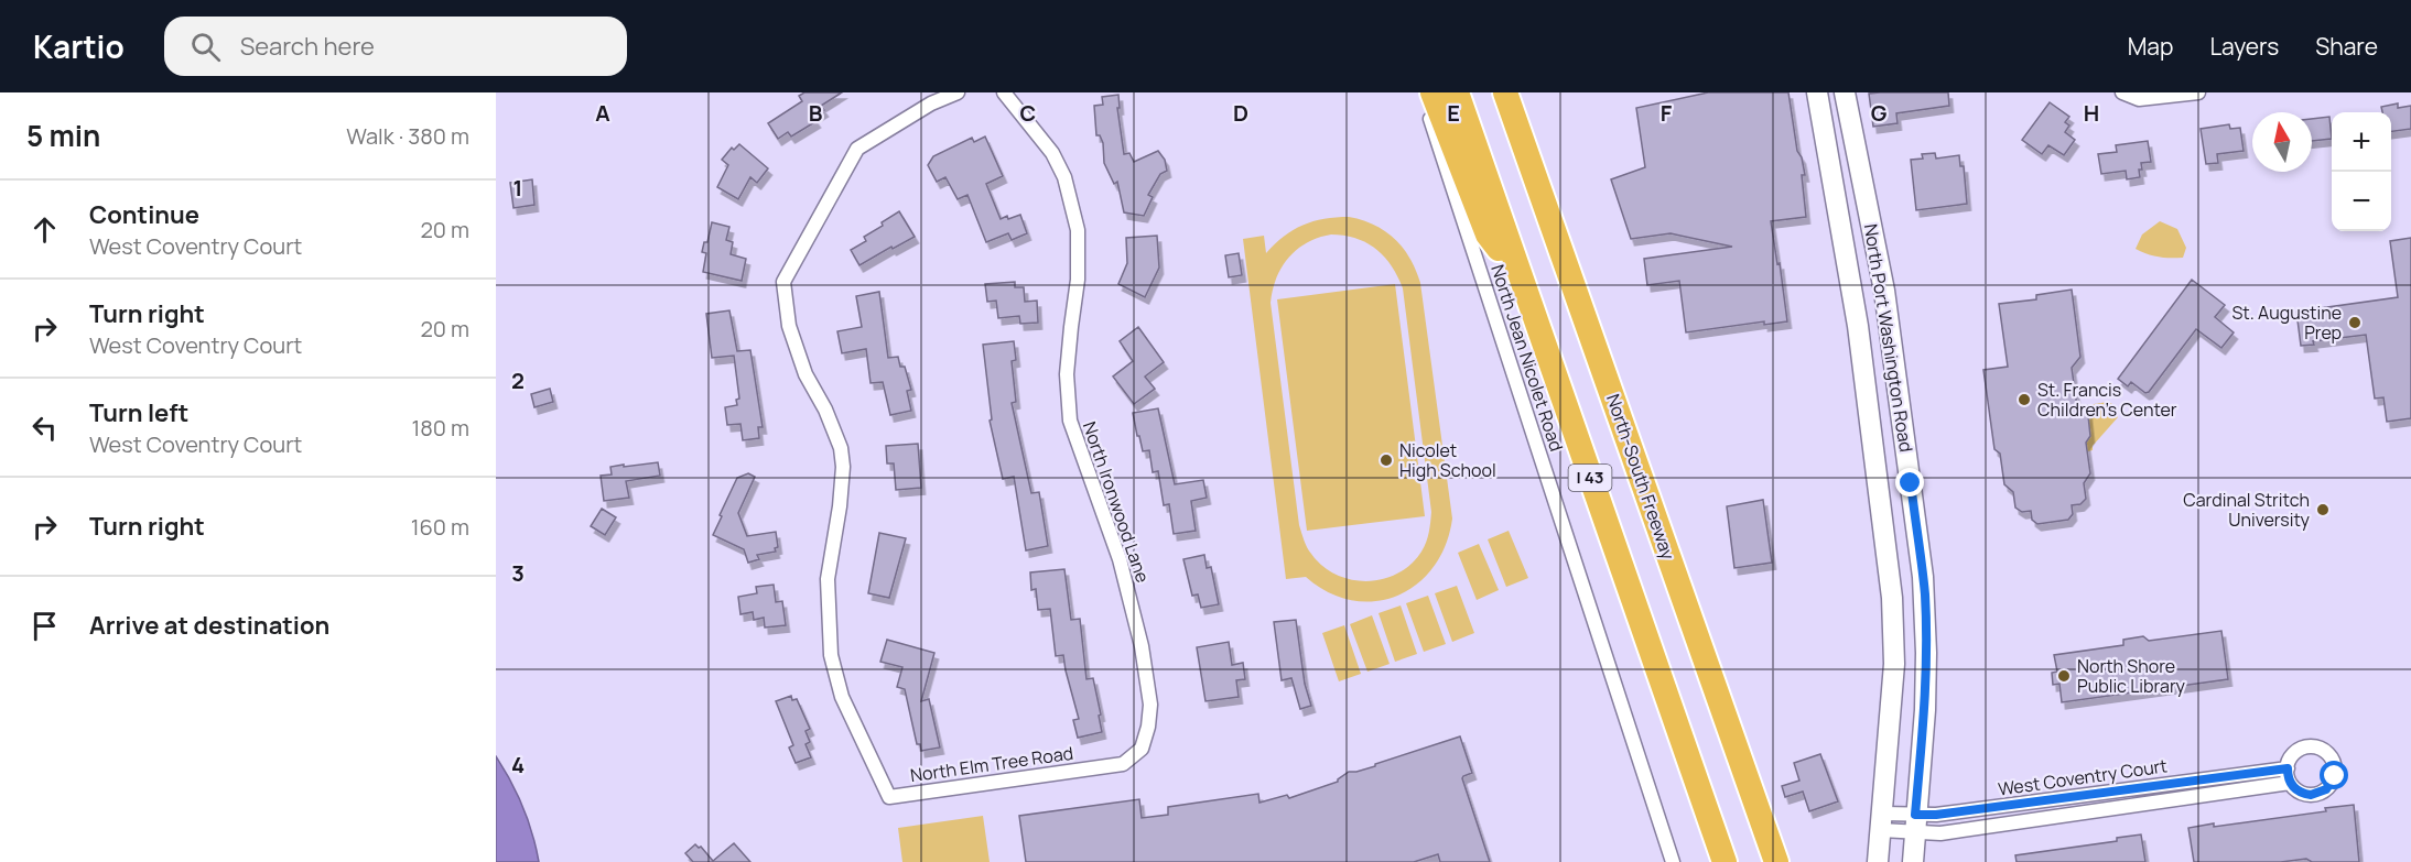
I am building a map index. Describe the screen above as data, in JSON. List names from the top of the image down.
{
  "streets": {
    "highway": ["North-South Freeway", "I 43"],
    "main road": ["North Port Washington Road"],
    "street": [
      "North Jean Nicolet Road",
      "North Ironwood Lane",
      "North Elm Tree Road",
      "West Coventry Court"
    ]
  },
  "crossings": [
    ["North Port Washington Road", "West Coventry Court"],
    ["North Ironwood Lane", "North Elm Tree Road"]
  ],
  "places": [
    "St. Augustine Prep",
    "St. Francis Children's Center",
    "Nicolet High School",
    "Cardinal Stritch University",
    "North Shore Public Library"
  ],
  "north": "top",
  "page": {
    "header": "Kartio",
    "search": "Search here",
    "nav": ["Map", "Layers", "Share"],
    "heading": ["5 min", "Walk · 380 m"],
    "map_buttons": ["+", "−"],
    "list": [
      ["Continue", "West Coventry Court", "20 m"],
      ["Turn right", "West Coventry Court", "20 m"],
      ["Turn left", "West Coventry Court", "180 m"],
      ["Turn right", "160 m"],
      "Arrive at destination"
    ]
  },
  "grid": {
    "columns": [
      "A",
      "B",
      "C",
      "D",
      "E",
      "F",
      "G",
      "H"
    ],
    "rows": [
      "1",
      "2",
      "3",
      "4"
    ]
  }
}
